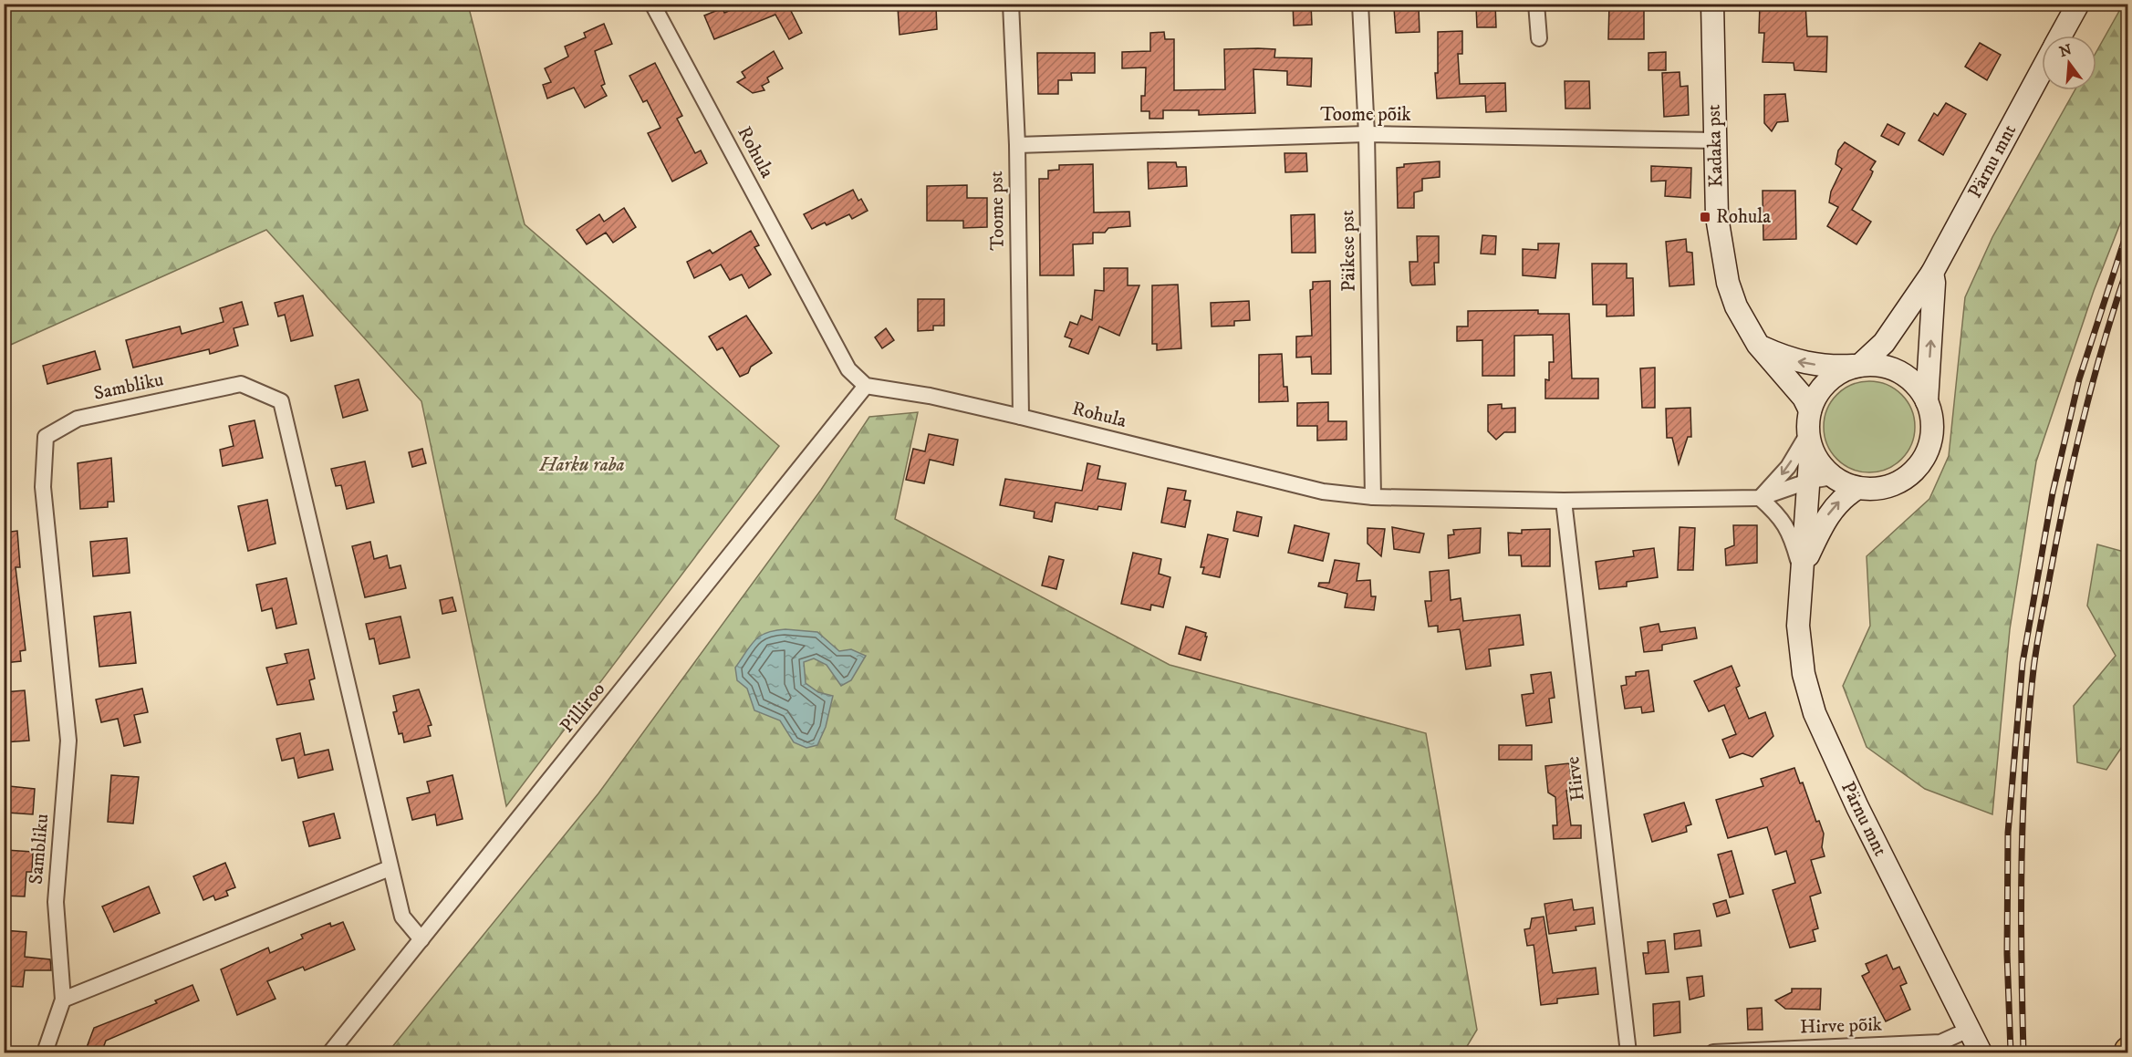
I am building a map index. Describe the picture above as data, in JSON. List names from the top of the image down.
{
  "streets": {
    "main road": ["Kadaka pst", "Pärnu mnt"],
    "street": [
      "Toome põik",
      "Rohula",
      "Toome pst",
      "Päikese pst",
      "Sambliku",
      "Pilliroo",
      "Hirve",
      "Hirve põik"
    ]
  },
  "crossings": [
    ["Toome põik", "Kadaka pst"],
    ["Toome põik", "Toome pst"],
    ["Toome põik", "Päikese pst"],
    ["Kadaka pst", "Rohula"],
    ["Kadaka pst", "Pärnu mnt"],
    ["Rohula", "Pärnu mnt"],
    ["Rohula", "Toome pst"],
    ["Rohula", "Päikese pst"],
    ["Rohula", "Pilliroo"],
    ["Rohula", "Hirve"],
    ["Pärnu mnt", "Hirve põik"],
    ["Sambliku", "Pilliroo"]
  ],
  "parks": ["Harku raba"],
  "places": {
    "transit": ["Rohula"]
  },
  "north": "top"
}
